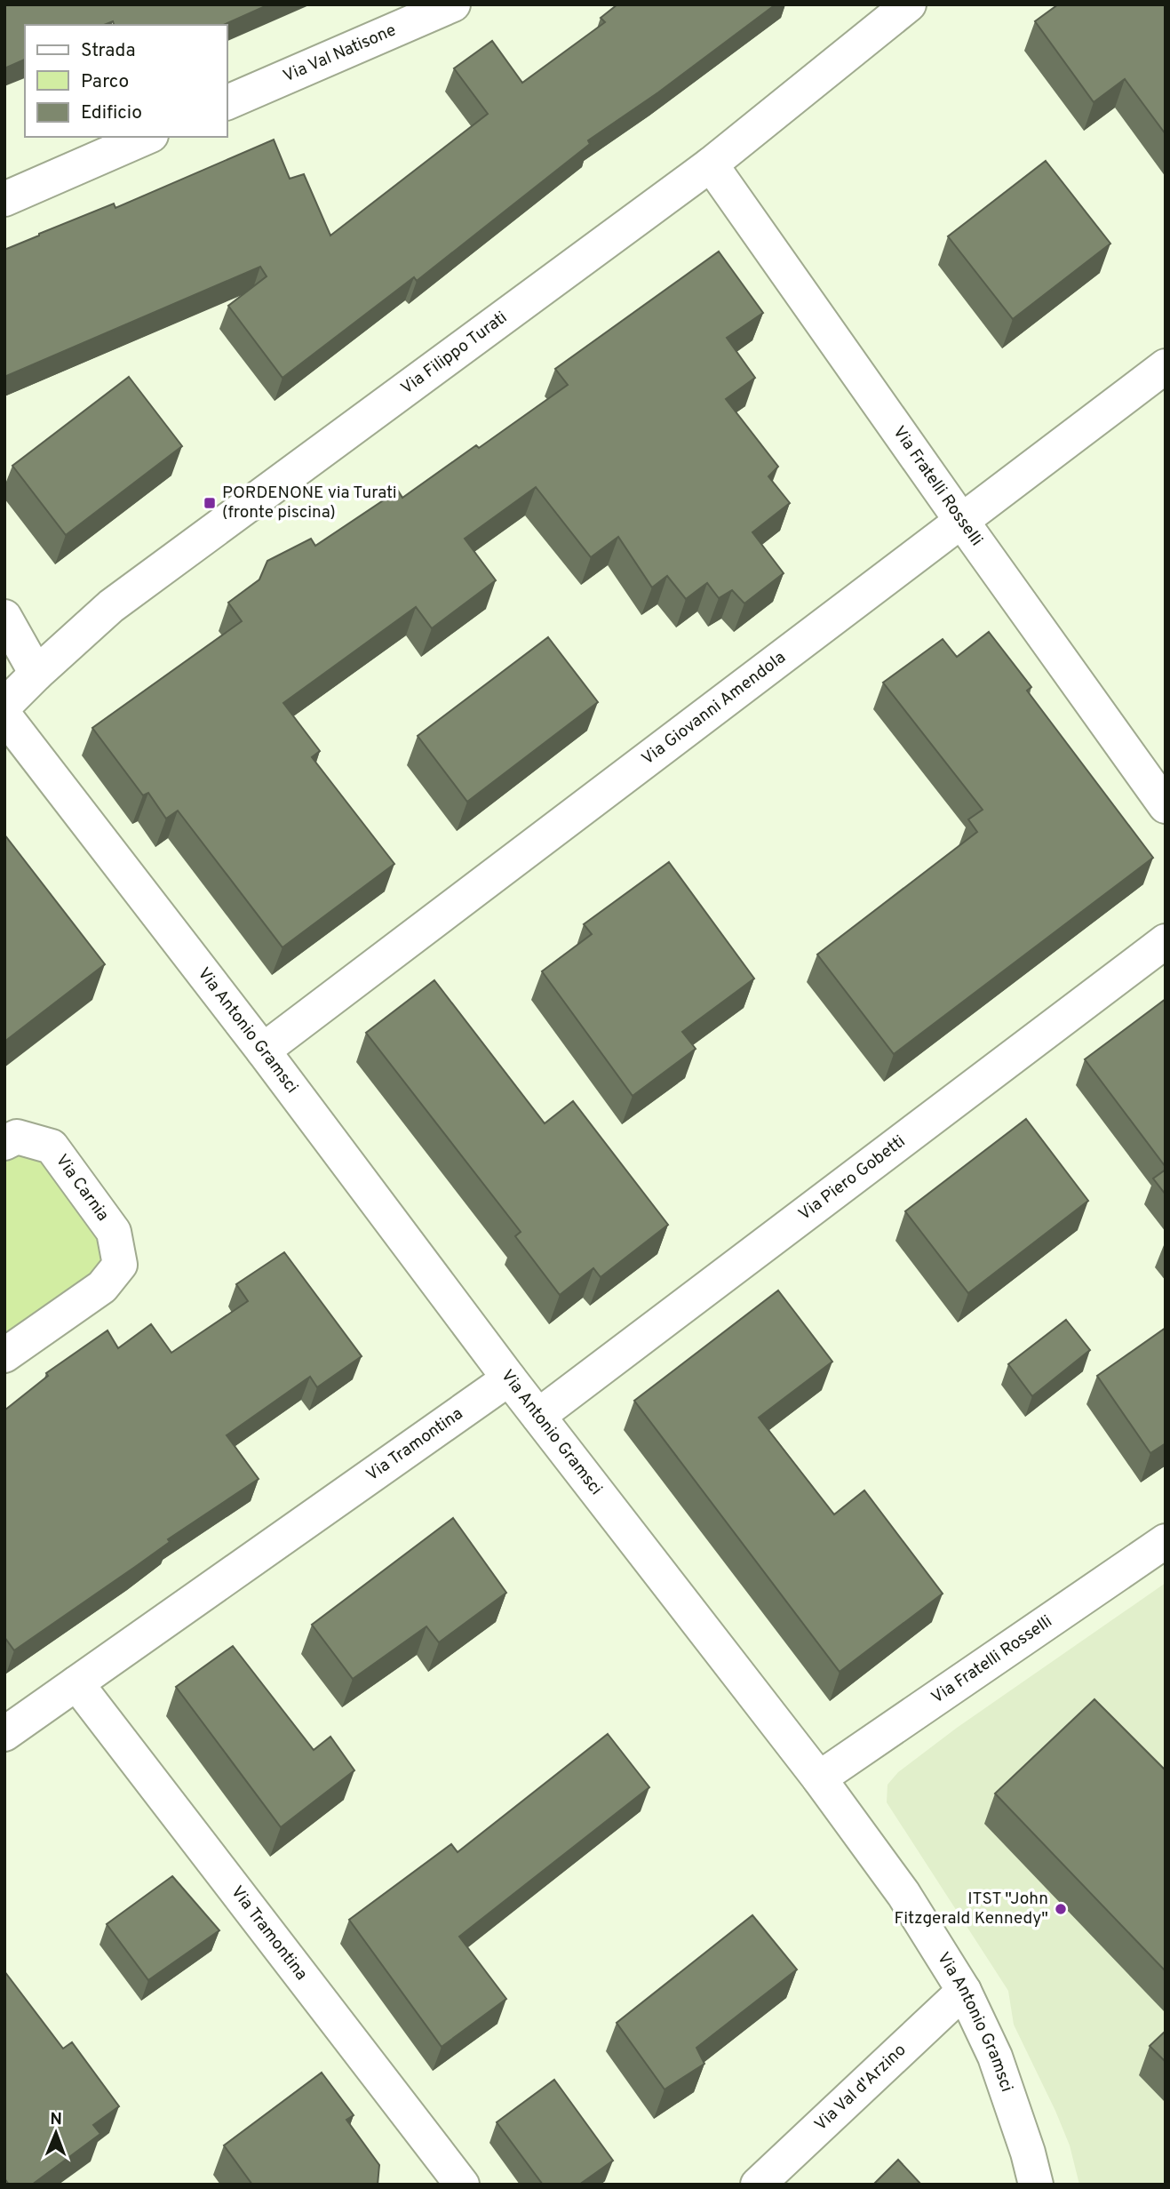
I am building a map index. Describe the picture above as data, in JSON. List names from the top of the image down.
{
  "streets": {
    "street": [
      "Via Val Natisone",
      "Via Filippo Turati",
      "Via Fratelli Rosselli",
      "Via Giovanni Amendola",
      "Via Antonio Gramsci",
      "Via Piero Gobetti",
      "Via Carnia",
      "Via Tramontina",
      "Via Val d'Arzino"
    ]
  },
  "crossings": [
    ["Via Filippo Turati", "Via Fratelli Rosselli"],
    ["Via Fratelli Rosselli", "Via Giovanni Amendola"],
    ["Via Fratelli Rosselli", "Via Antonio Gramsci"],
    ["Via Giovanni Amendola", "Via Antonio Gramsci"],
    ["Via Antonio Gramsci", "Via Piero Gobetti"],
    ["Via Antonio Gramsci", "Via Tramontina"],
    ["Via Antonio Gramsci", "Via Val d'Arzino"]
  ],
  "places": {
    "transit": ["PORDENONE via Turati (fronte piscina)"],
    "other": ["ITST \"John Fitzgerald Kennedy\""]
  },
  "legend": ["Strada", "Parco", "Edificio"],
  "north": "top"
}
